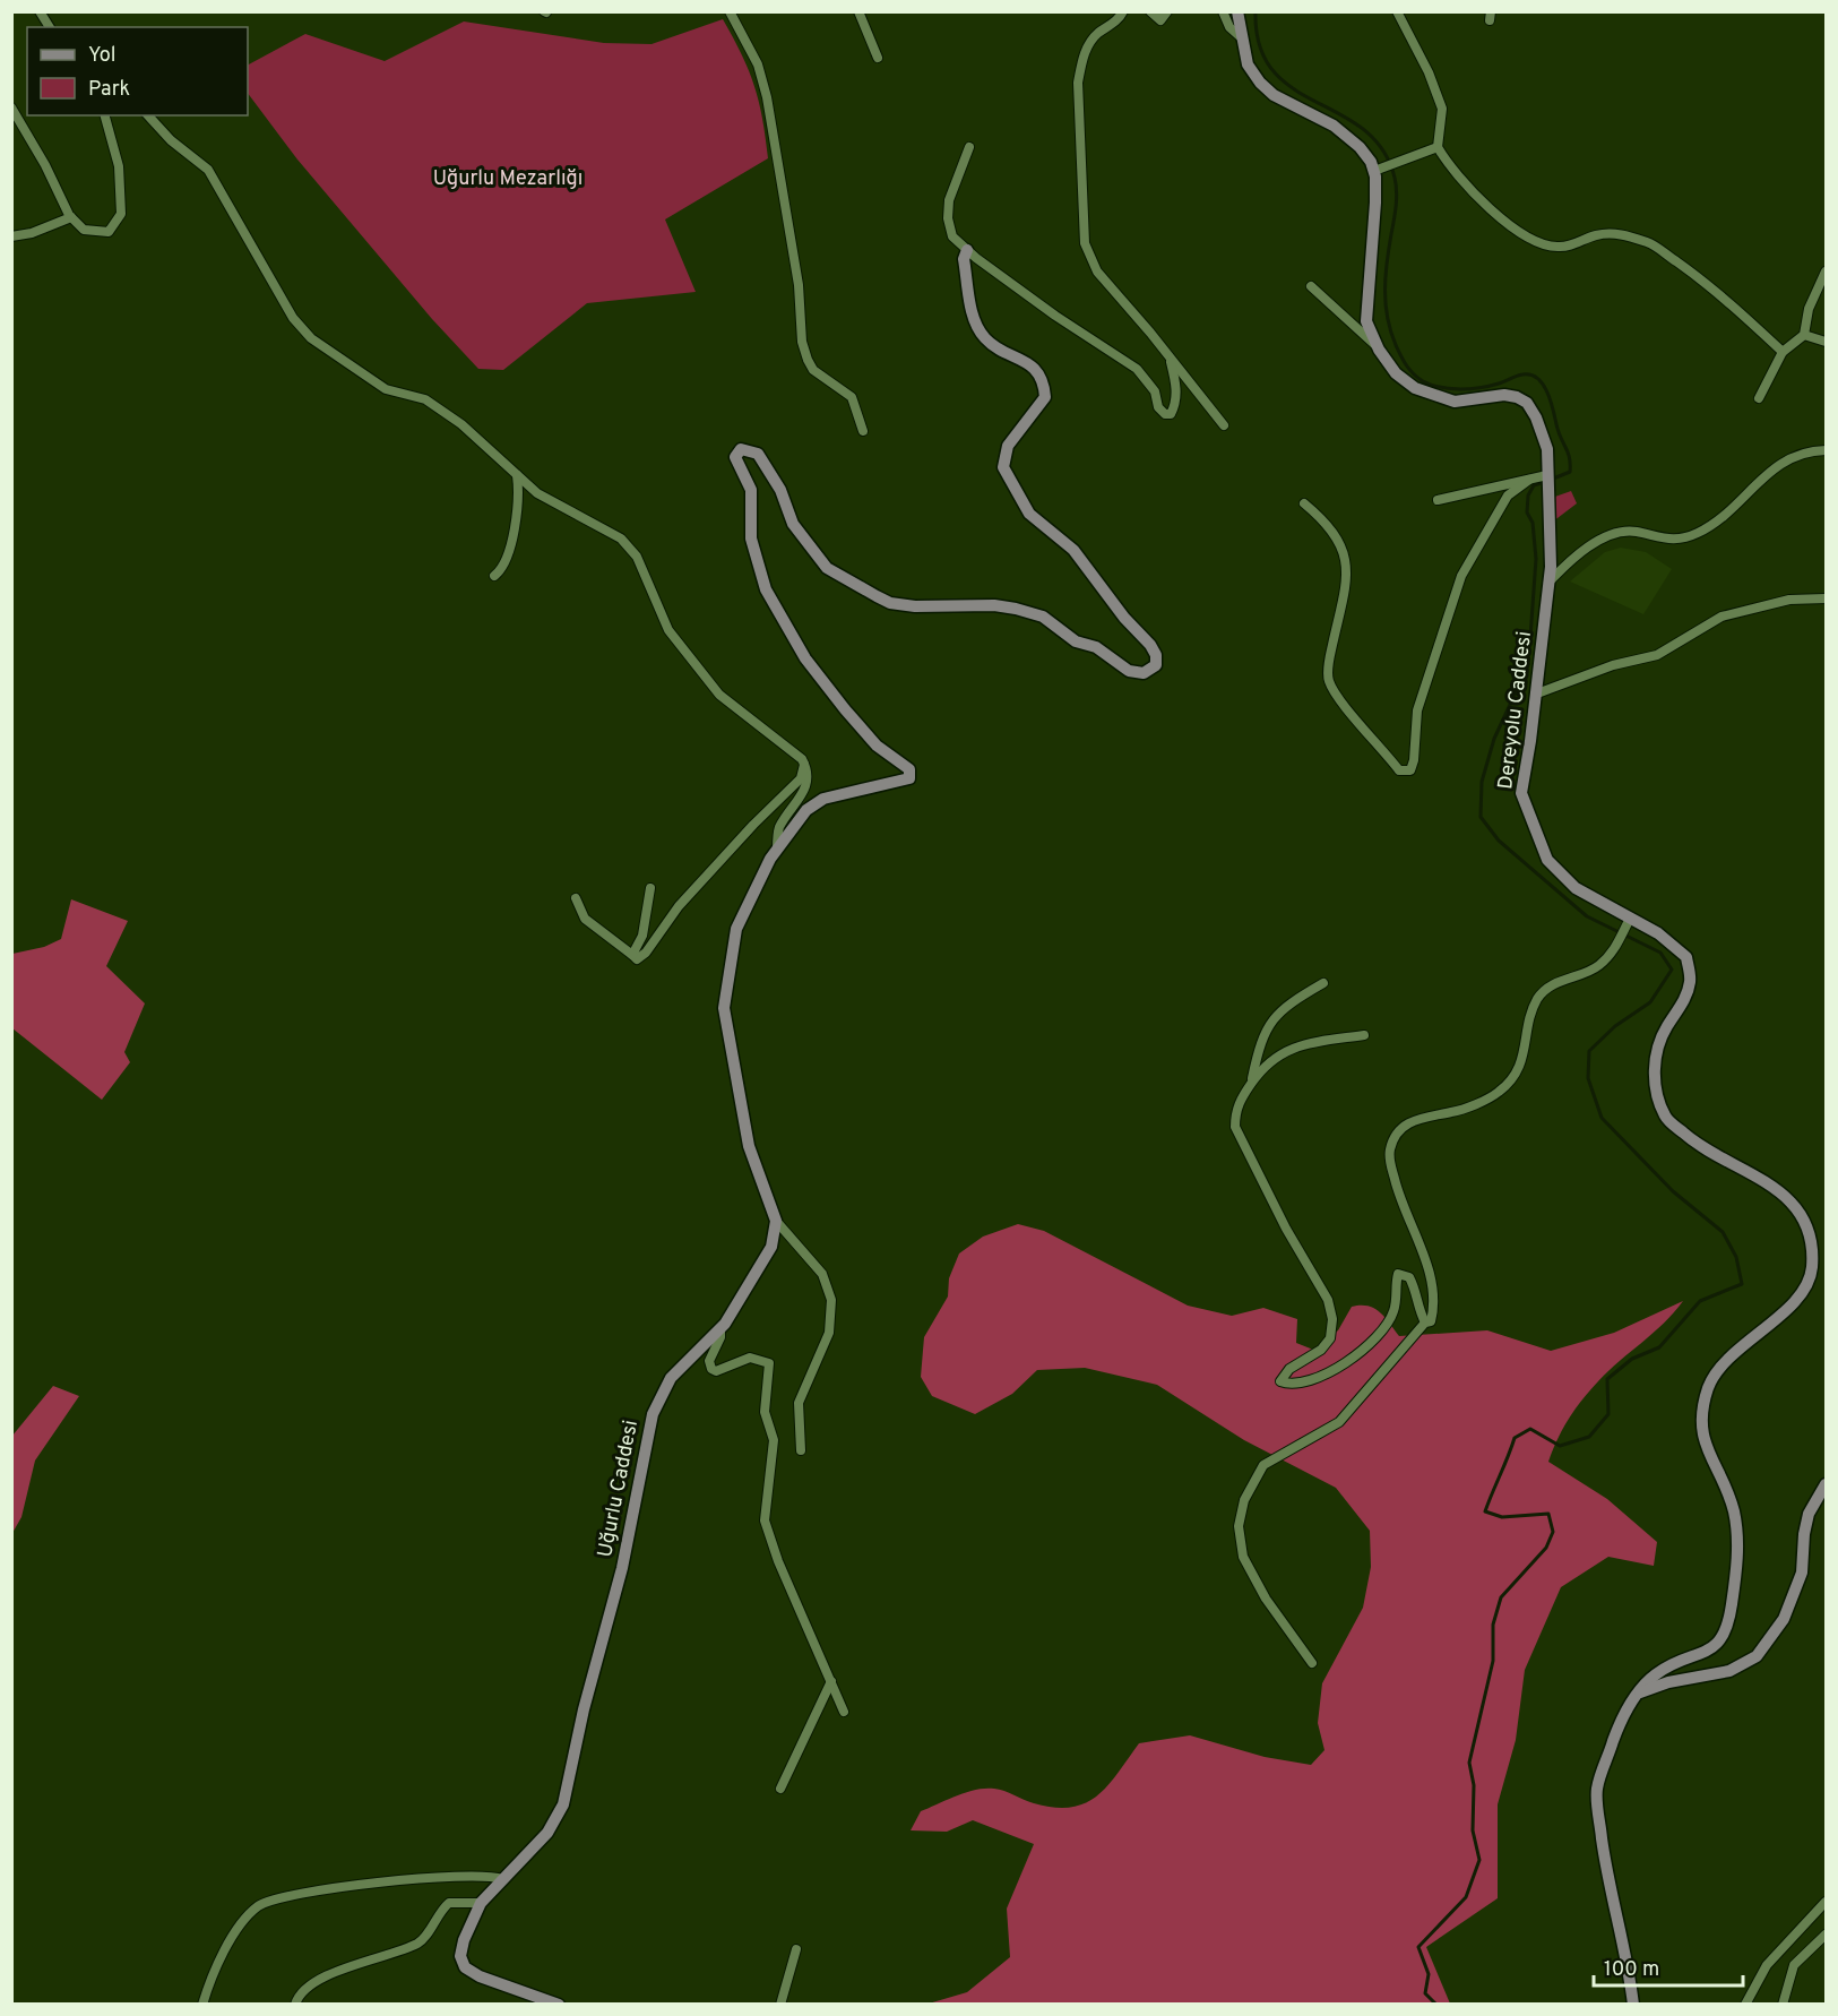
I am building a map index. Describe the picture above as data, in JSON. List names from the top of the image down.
{
  "streets": {
    "street": ["Dereyolu Caddesi", "Uğurlu Caddesi"]
  },
  "parks": ["Uğurlu Mezarlığı"],
  "legend": ["Yol", "Park"],
  "scale_bar": "100 m"
}
